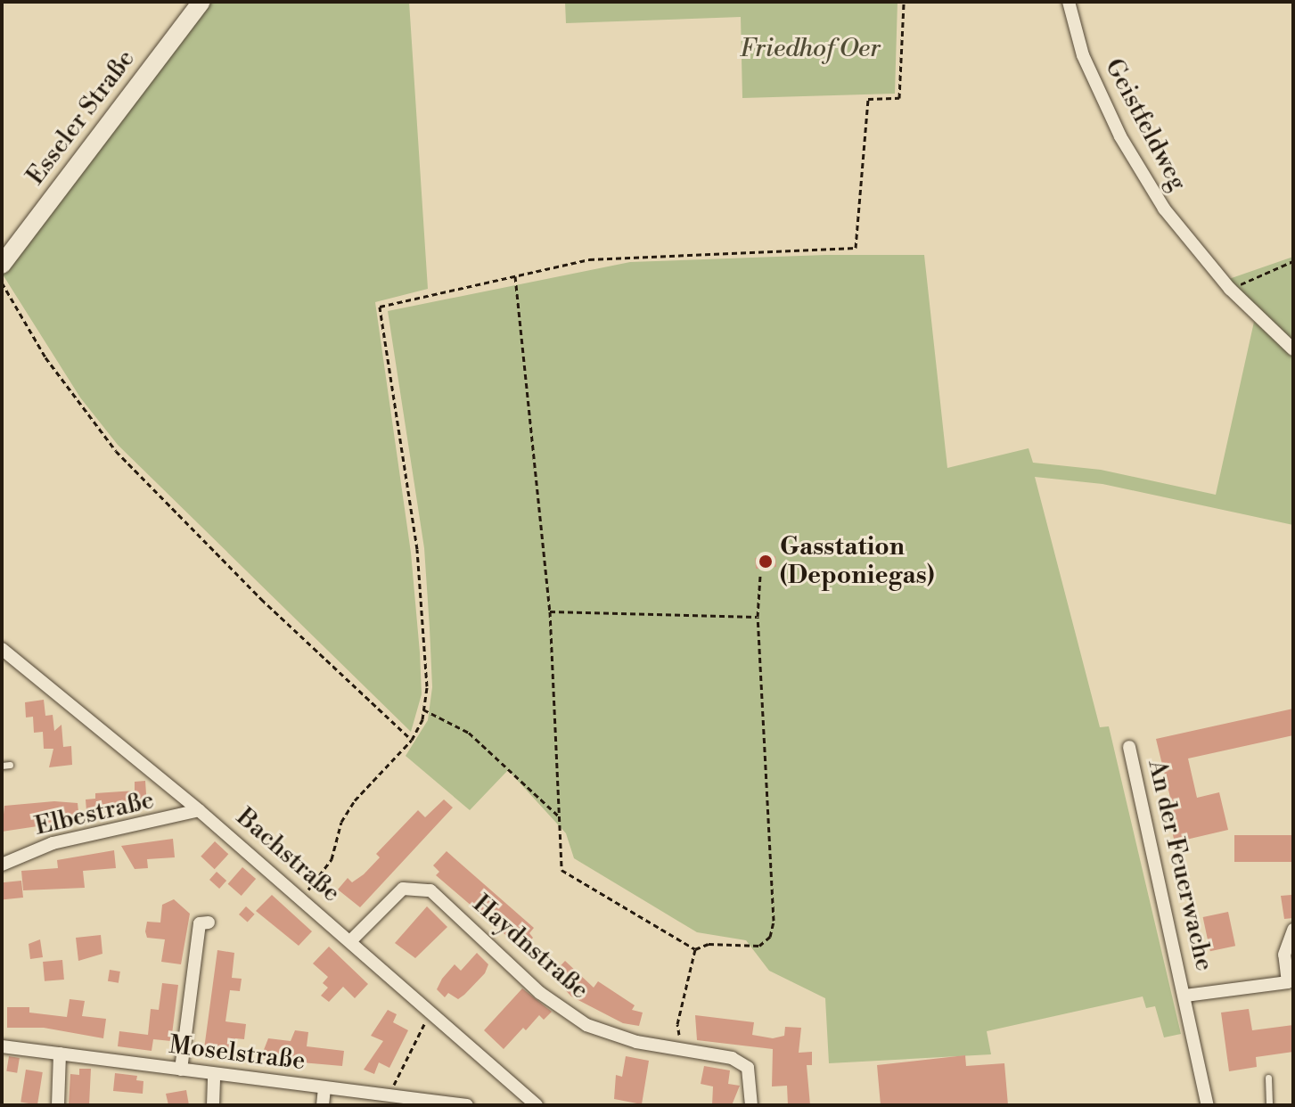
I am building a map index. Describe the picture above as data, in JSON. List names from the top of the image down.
{
  "streets": {
    "main road": ["Esseler Straße"],
    "street": [
      "Geistfeldweg",
      "Elbestraße",
      "Bachstraße",
      "An der Feuerwache",
      "Haydnstraße",
      "Moselstraße"
    ]
  },
  "crossings": [
    ["Elbestraße", "Bachstraße"],
    ["Bachstraße", "Haydnstraße"]
  ],
  "parks": ["Friedhof Oer"],
  "places": ["Gasstation (Deponiegas)"]
}
